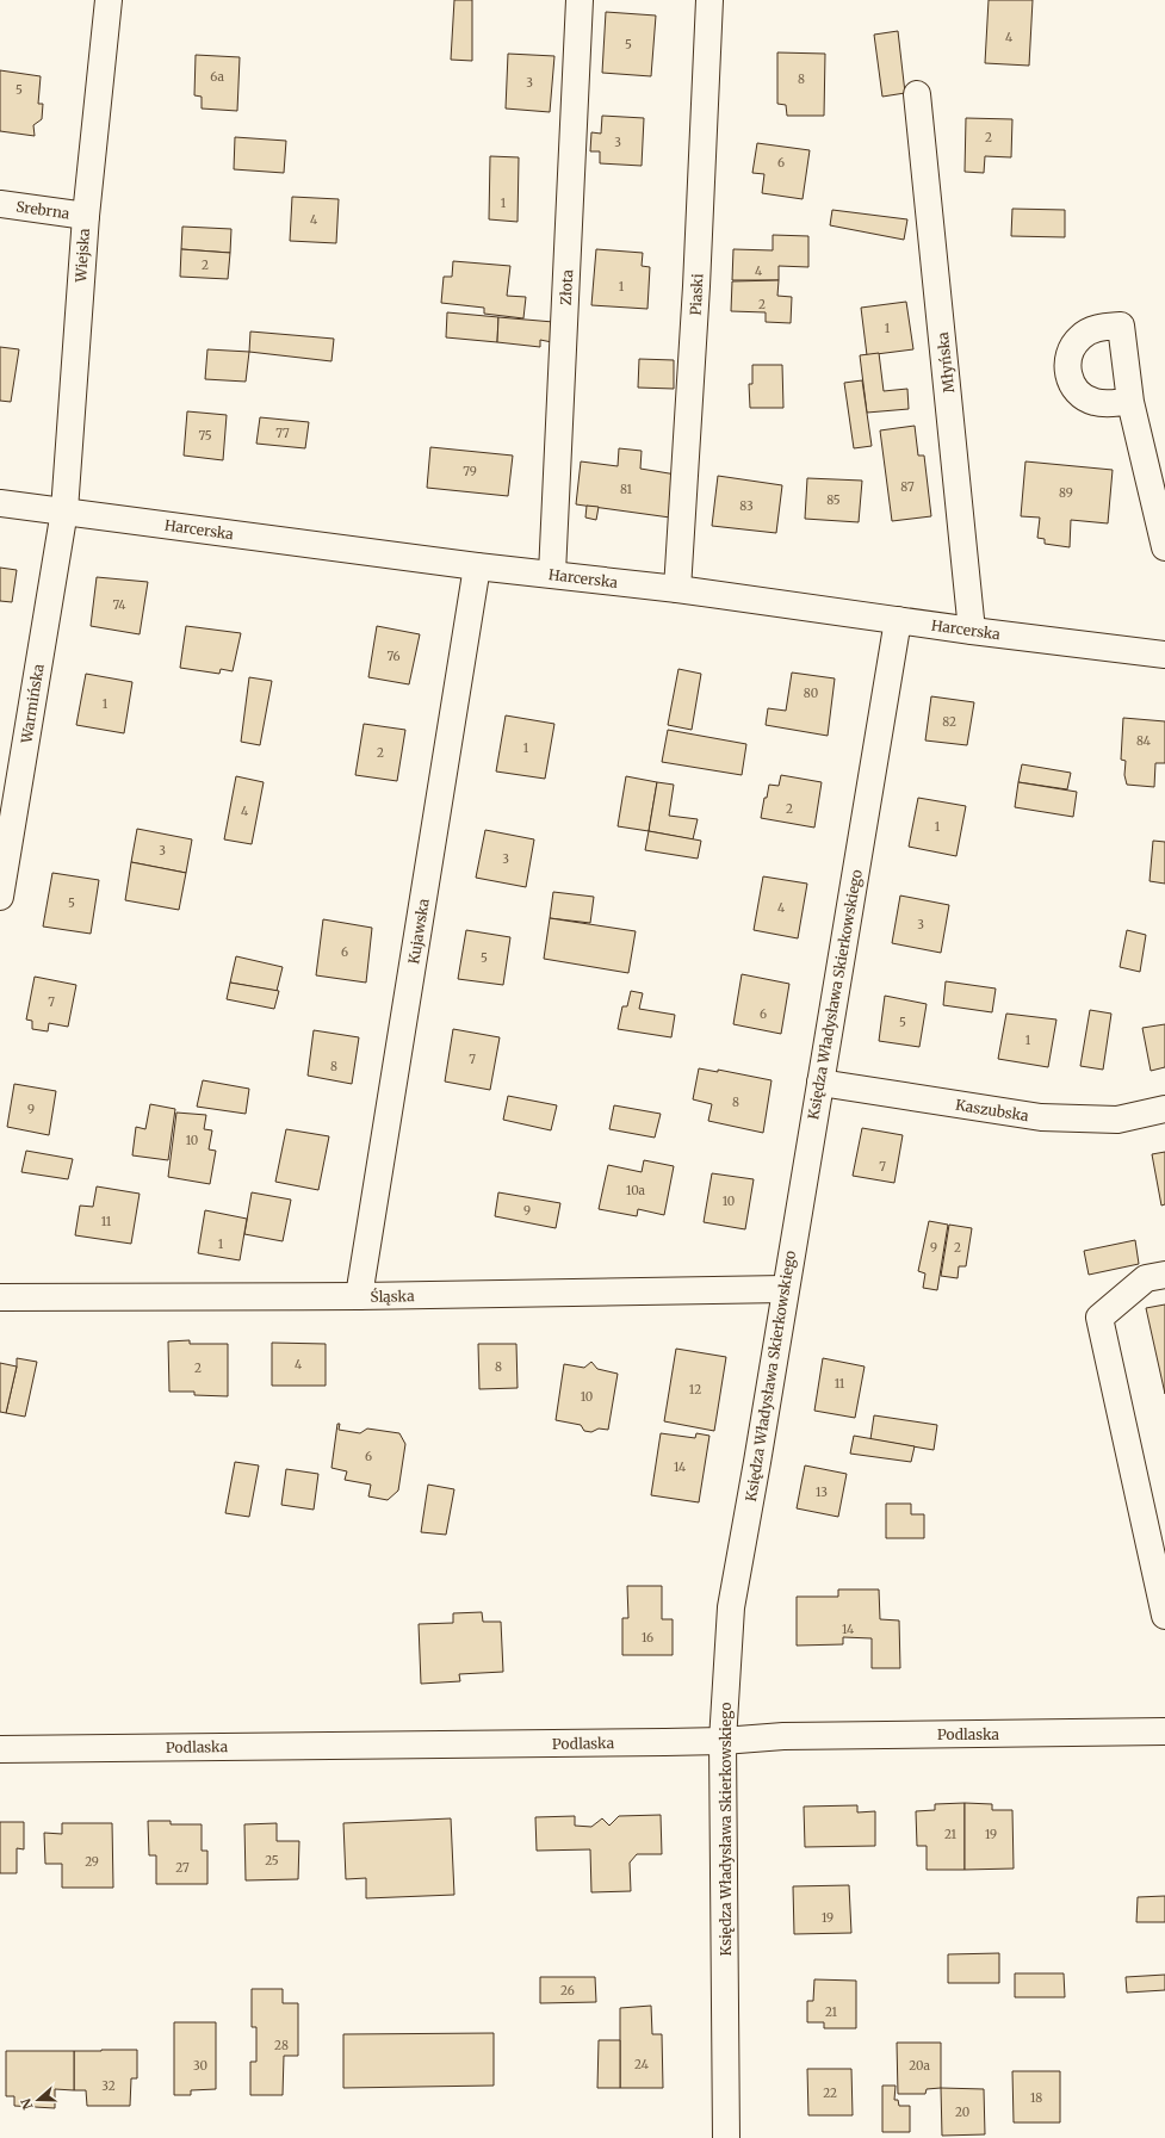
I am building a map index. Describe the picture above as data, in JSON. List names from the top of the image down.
{
  "streets": {
    "street": [
      "Srebrna",
      "Wiejska",
      "Złota",
      "Piaski",
      "Młyńska",
      "Harcerska",
      "Warmińska",
      "Kujawska",
      "Księdza Władysława Skierkowskiego",
      "Kaszubska",
      "Śląska",
      "Podlaska"
    ]
  },
  "crossings": [
    ["Srebrna", "Wiejska"],
    ["Wiejska", "Harcerska"],
    ["Wiejska", "Warmińska"],
    ["Złota", "Harcerska"],
    ["Piaski", "Harcerska"],
    ["Młyńska", "Harcerska"],
    ["Harcerska", "Warmińska"],
    ["Harcerska", "Kujawska"],
    ["Harcerska", "Księdza Władysława Skierkowskiego"],
    ["Kujawska", "Śląska"],
    ["Księdza Władysława Skierkowskiego", "Kaszubska"],
    ["Księdza Władysława Skierkowskiego", "Śląska"],
    ["Księdza Władysława Skierkowskiego", "Podlaska"]
  ],
  "house_numbers": [
    "4",
    "5",
    "6a",
    "8",
    "3",
    "5",
    "2",
    "3",
    "6",
    "1",
    "4",
    "2",
    "4",
    "1",
    "2",
    "1",
    "77",
    "75",
    "79",
    "87",
    "81",
    "89",
    "85",
    "83",
    "74",
    "76",
    "80",
    "1",
    "82",
    "84",
    "1",
    "2",
    "2",
    "4",
    "1",
    "3",
    "3",
    "5",
    "4",
    "3",
    "6",
    "5",
    "7",
    "6",
    "5",
    "1",
    "7",
    "8",
    "8",
    "9",
    "10",
    "7",
    "10a",
    "10",
    "9",
    "11",
    "1",
    "9",
    "2",
    "4",
    "8",
    "2",
    "11",
    "12",
    "10",
    "6",
    "14",
    "13",
    "14",
    "16",
    "21",
    "19",
    "25",
    "29",
    "27",
    "19",
    "26",
    "21",
    "28",
    "24",
    "30",
    "20a",
    "32",
    "22",
    "18",
    "20"
  ],
  "north": "left"
}
